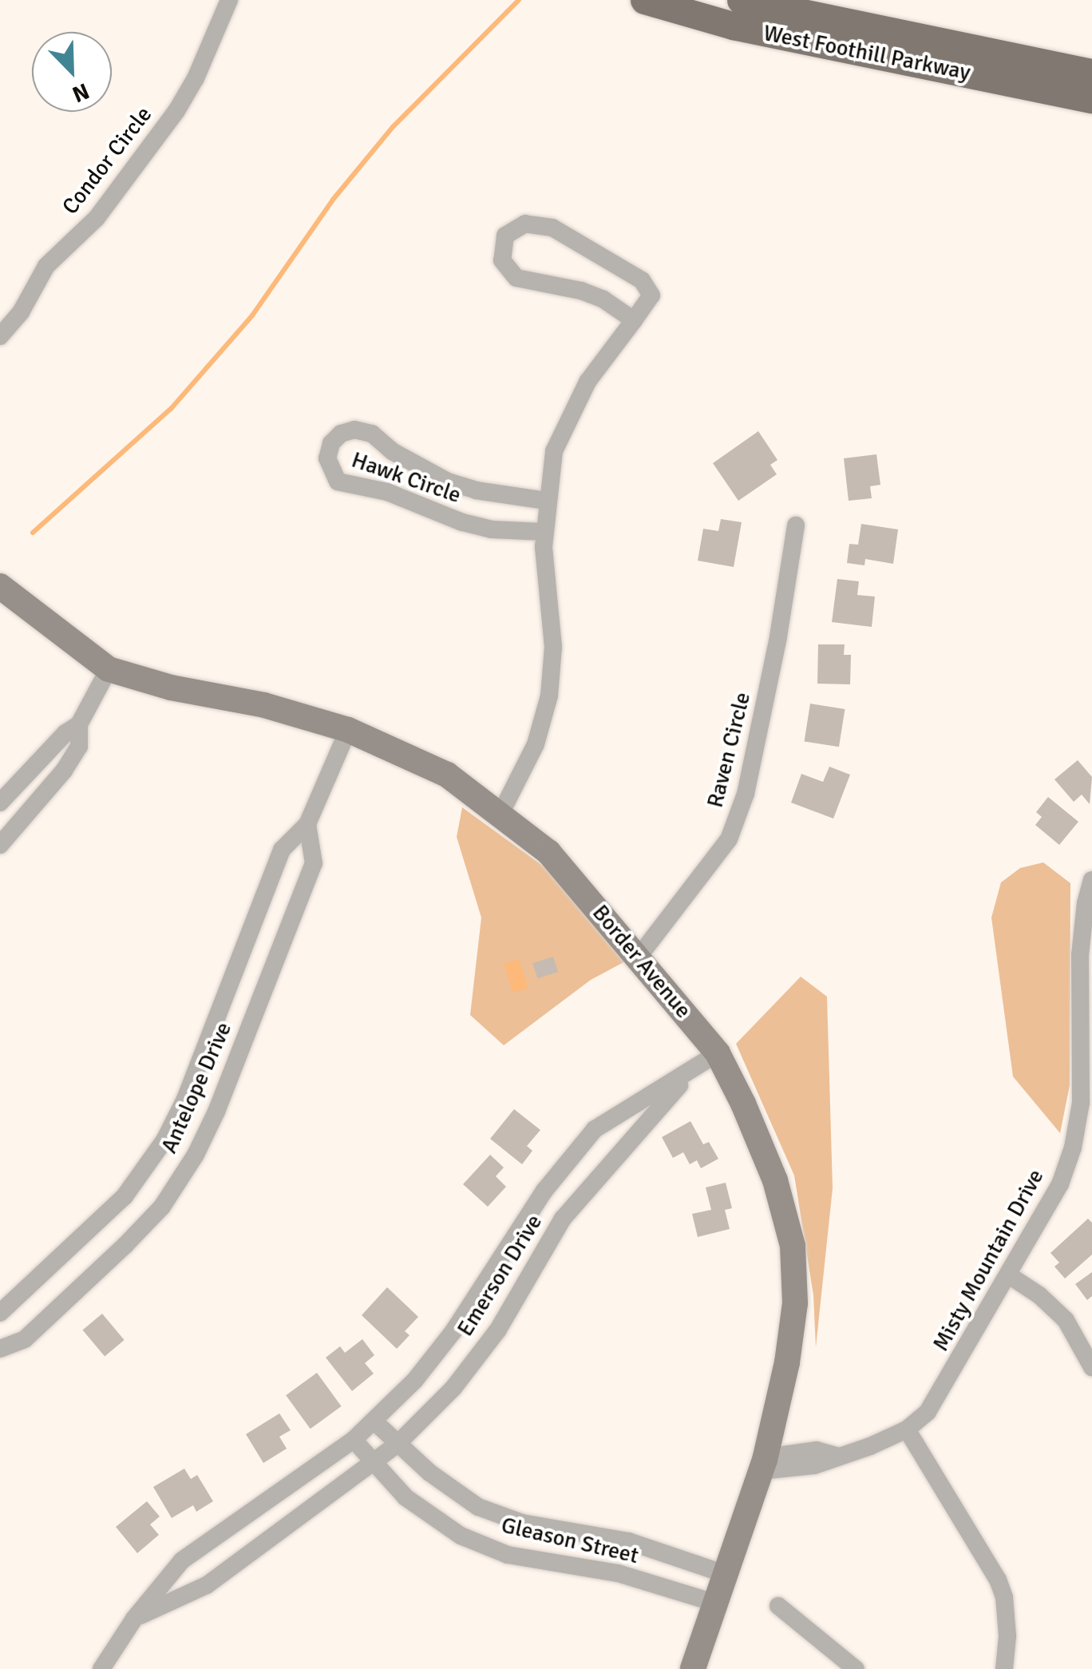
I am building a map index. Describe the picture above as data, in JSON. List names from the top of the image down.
{
  "streets": {
    "main road": ["West Foothill Parkway"],
    "street": [
      "Condor Circle",
      "Hawk Circle",
      "Raven Circle",
      "Border Avenue",
      "Antelope Drive",
      "Misty Mountain Drive",
      "Emerson Drive",
      "Gleason Street"
    ]
  },
  "crossings": [
    ["Raven Circle", "Border Avenue"],
    ["Border Avenue", "Antelope Drive"],
    ["Border Avenue", "Misty Mountain Drive"],
    ["Border Avenue", "Emerson Drive"],
    ["Border Avenue", "Gleason Street"],
    ["Emerson Drive", "Gleason Street"]
  ],
  "north": "bottom right"
}
